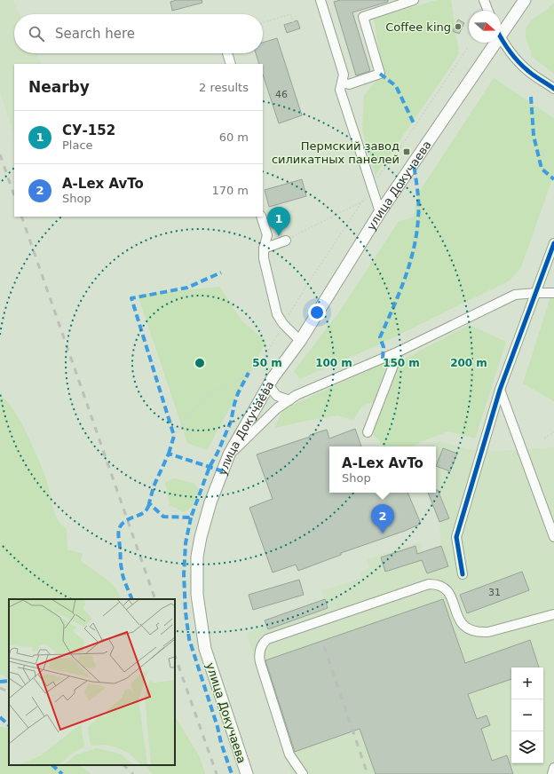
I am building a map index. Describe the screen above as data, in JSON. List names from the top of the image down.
{
  "streets": {
    "main road": ["улица Докучаева"]
  },
  "places": {
    "other": ["Coffee king"],
    "transit": ["Пермский завод силикатных панелей"]
  },
  "house_numbers": ["46", "31"],
  "north": "right",
  "page": {
    "search": "Search here",
    "heading": ["Nearby", "2 results"],
    "list": [
      {
        "mark": "1",
        "name": "СУ-152",
        "note": "Place",
        "value": "60 m"
      },
      {
        "mark": "2",
        "name": "A-Lex AvTo",
        "note": "Shop",
        "value": "170 m"
      }
    ],
    "pins": ["1", "2"],
    "popup": ["A-Lex AvTo", "Shop"],
    "map_buttons": ["+", "−"]
  },
  "rings": [
    "50 m",
    "100 m",
    "150 m",
    "200 m"
  ]
}
